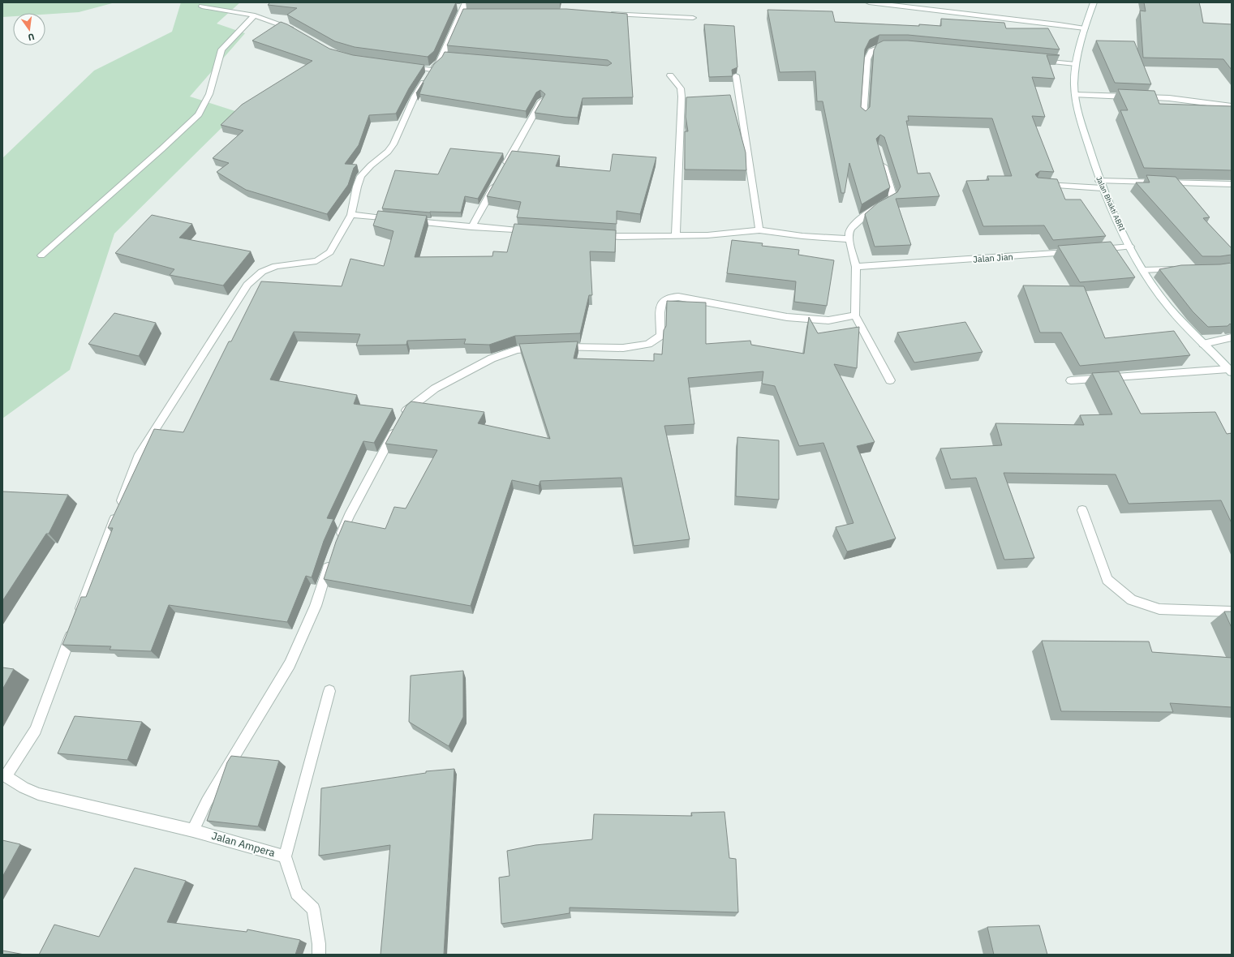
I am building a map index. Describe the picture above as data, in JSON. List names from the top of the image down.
{
  "streets": {
    "street": ["Jalan Bhakti ABRI", "Jalan Jian", "Jalan Ampera"]
  },
  "north": "bottom"
}
